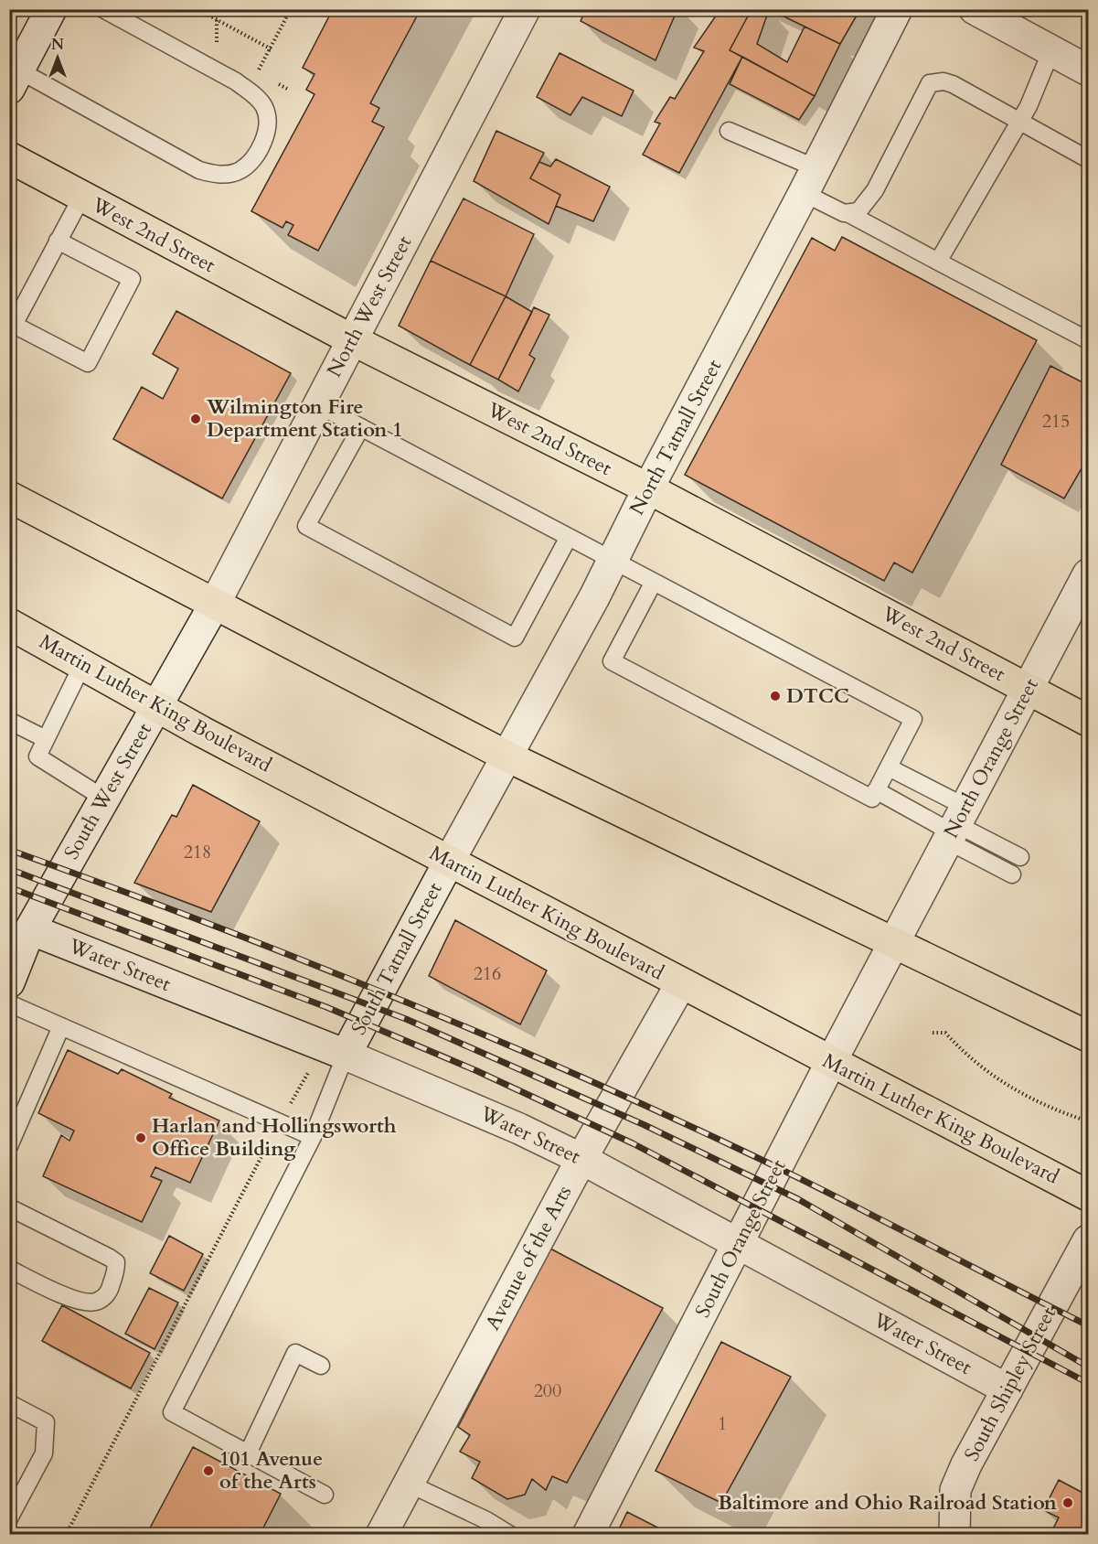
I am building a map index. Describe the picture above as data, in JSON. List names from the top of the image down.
{
  "streets": {
    "main road": ["West 2nd Street", "Martin Luther King Boulevard"],
    "street": [
      "North West Street",
      "North Tatnall Street",
      "North Orange Street",
      "South West Street",
      "South Tatnall Street",
      "Water Street",
      "South Orange Street",
      "Avenue of the Arts",
      "South Shipley Street"
    ]
  },
  "crossings": [
    ["West 2nd Street", "North West Street"],
    ["West 2nd Street", "North Tatnall Street"],
    ["West 2nd Street", "North Orange Street"],
    ["North West Street", "South West Street"],
    ["North Tatnall Street", "Martin Luther King Boulevard"],
    ["North Tatnall Street", "South Tatnall Street"],
    ["Martin Luther King Boulevard", "South West Street"],
    ["Martin Luther King Boulevard", "South Tatnall Street"],
    ["Martin Luther King Boulevard", "South Orange Street"],
    ["Martin Luther King Boulevard", "Avenue of the Arts"],
    ["North Orange Street", "South Orange Street"],
    ["South West Street", "Water Street"],
    ["South Tatnall Street", "Water Street"],
    ["Water Street", "South Orange Street"],
    ["Water Street", "Avenue of the Arts"],
    ["Water Street", "South Shipley Street"]
  ],
  "places": [
    "Wilmington Fire Department Station 1",
    "DTCC",
    "Harlan and Hollingsworth Office Building",
    "101 Avenue of the Arts",
    "Baltimore and Ohio Railroad Station"
  ],
  "house_numbers": [
    "215",
    "218",
    "216",
    "200",
    "1"
  ],
  "north": "top"
}
